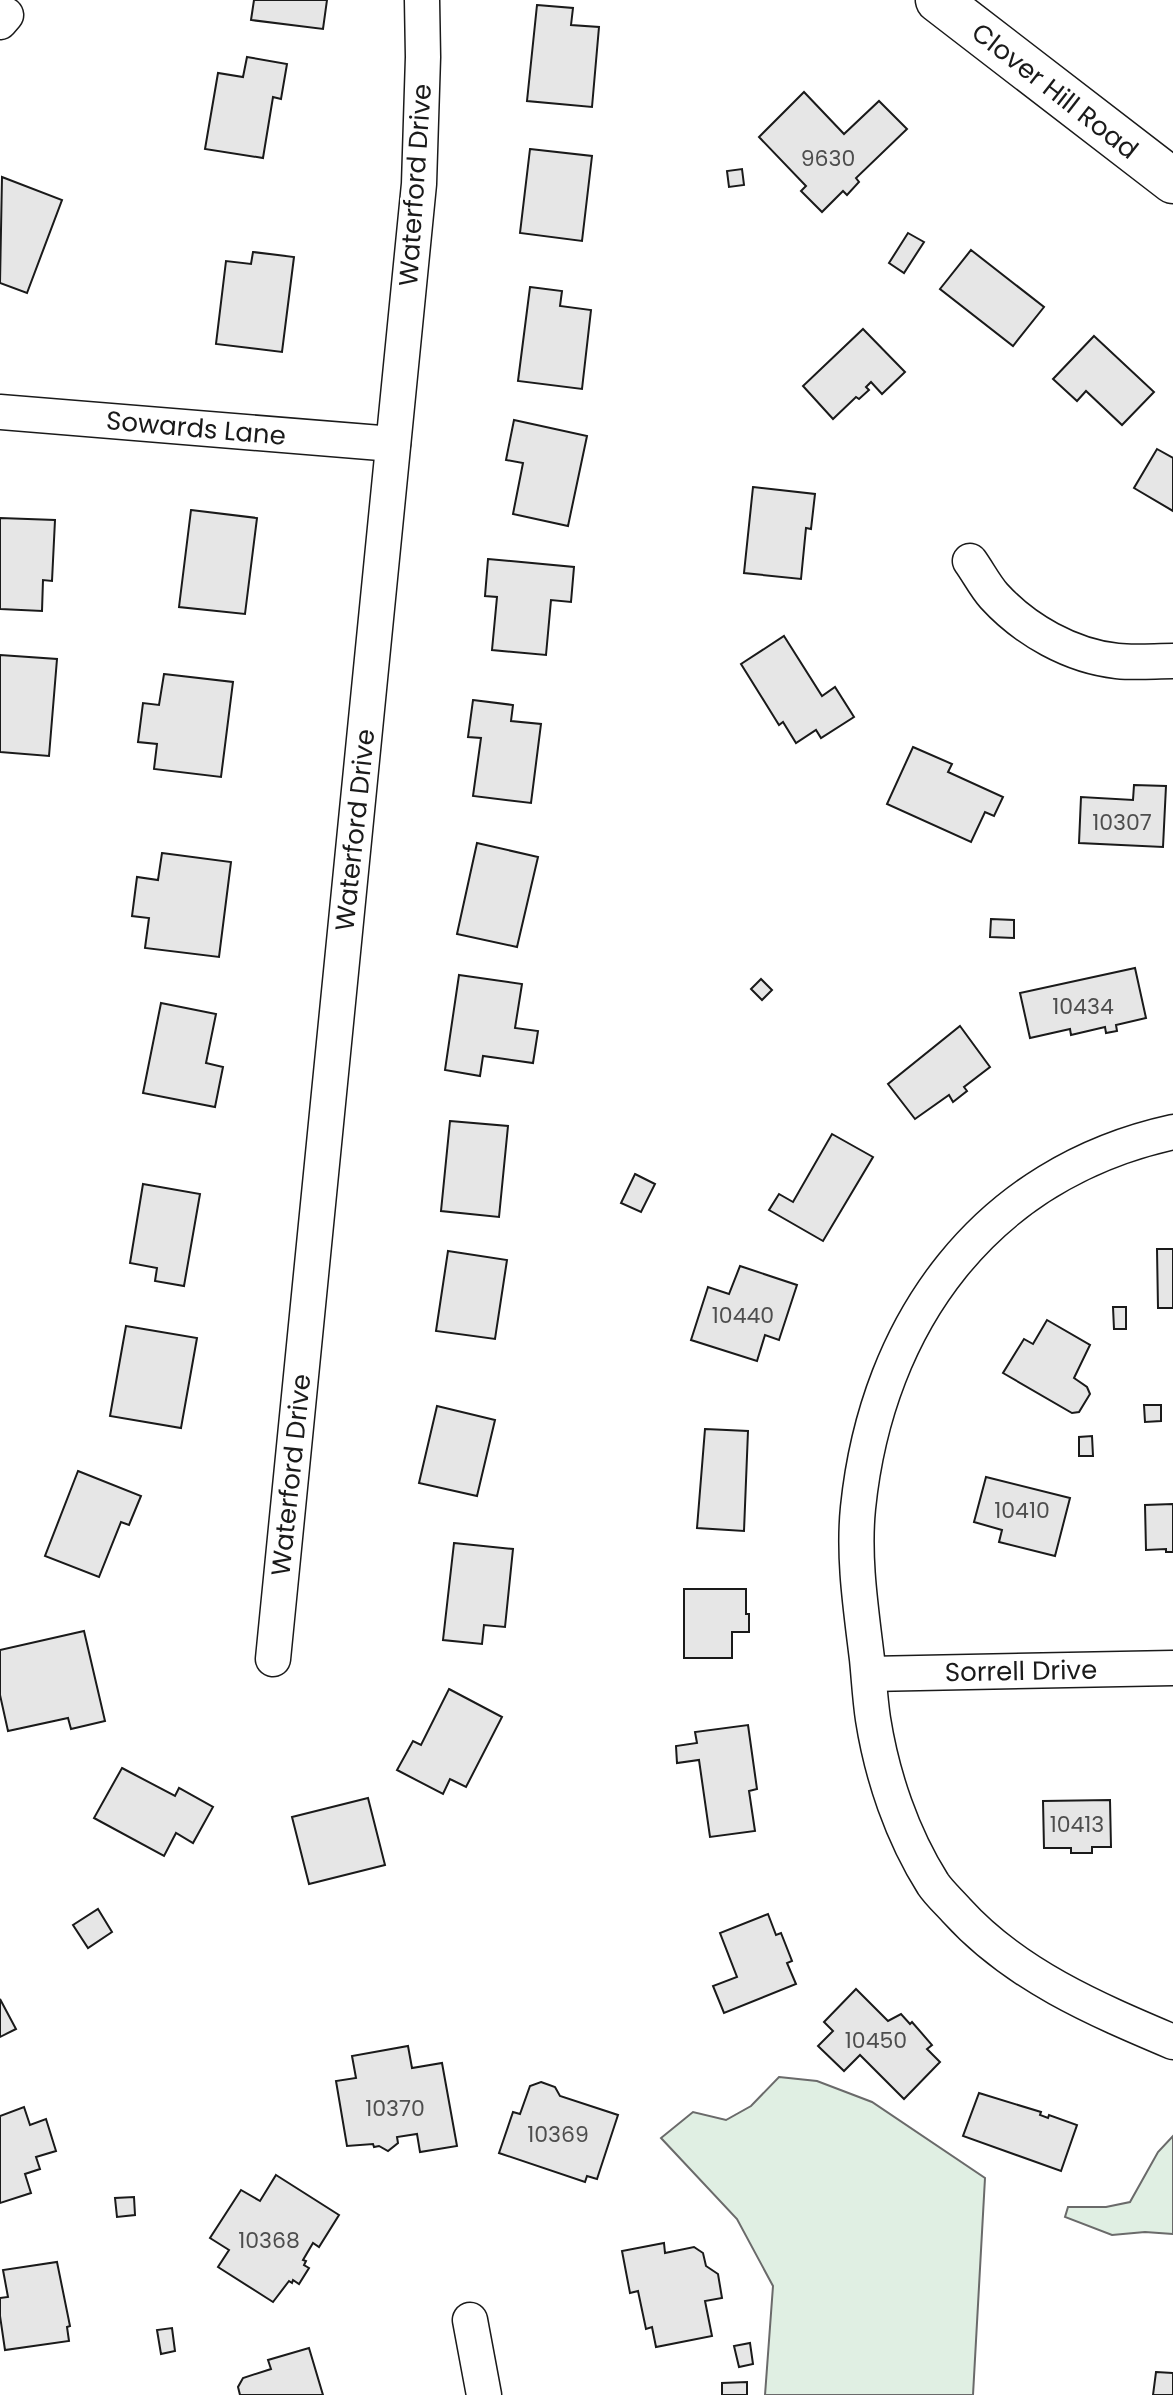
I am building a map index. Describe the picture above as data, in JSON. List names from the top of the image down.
{
  "streets": {
    "street": [
      "Clover Hill Road",
      "Waterford Drive",
      "Sowards Lane",
      "Sorrell Drive"
    ]
  },
  "crossings": [
    ["Waterford Drive", "Sowards Lane"]
  ],
  "house_numbers": [
    "9630",
    "10307",
    "10434",
    "10440",
    "10410",
    "10413",
    "10450",
    "10370",
    "10369",
    "10368"
  ]
}
